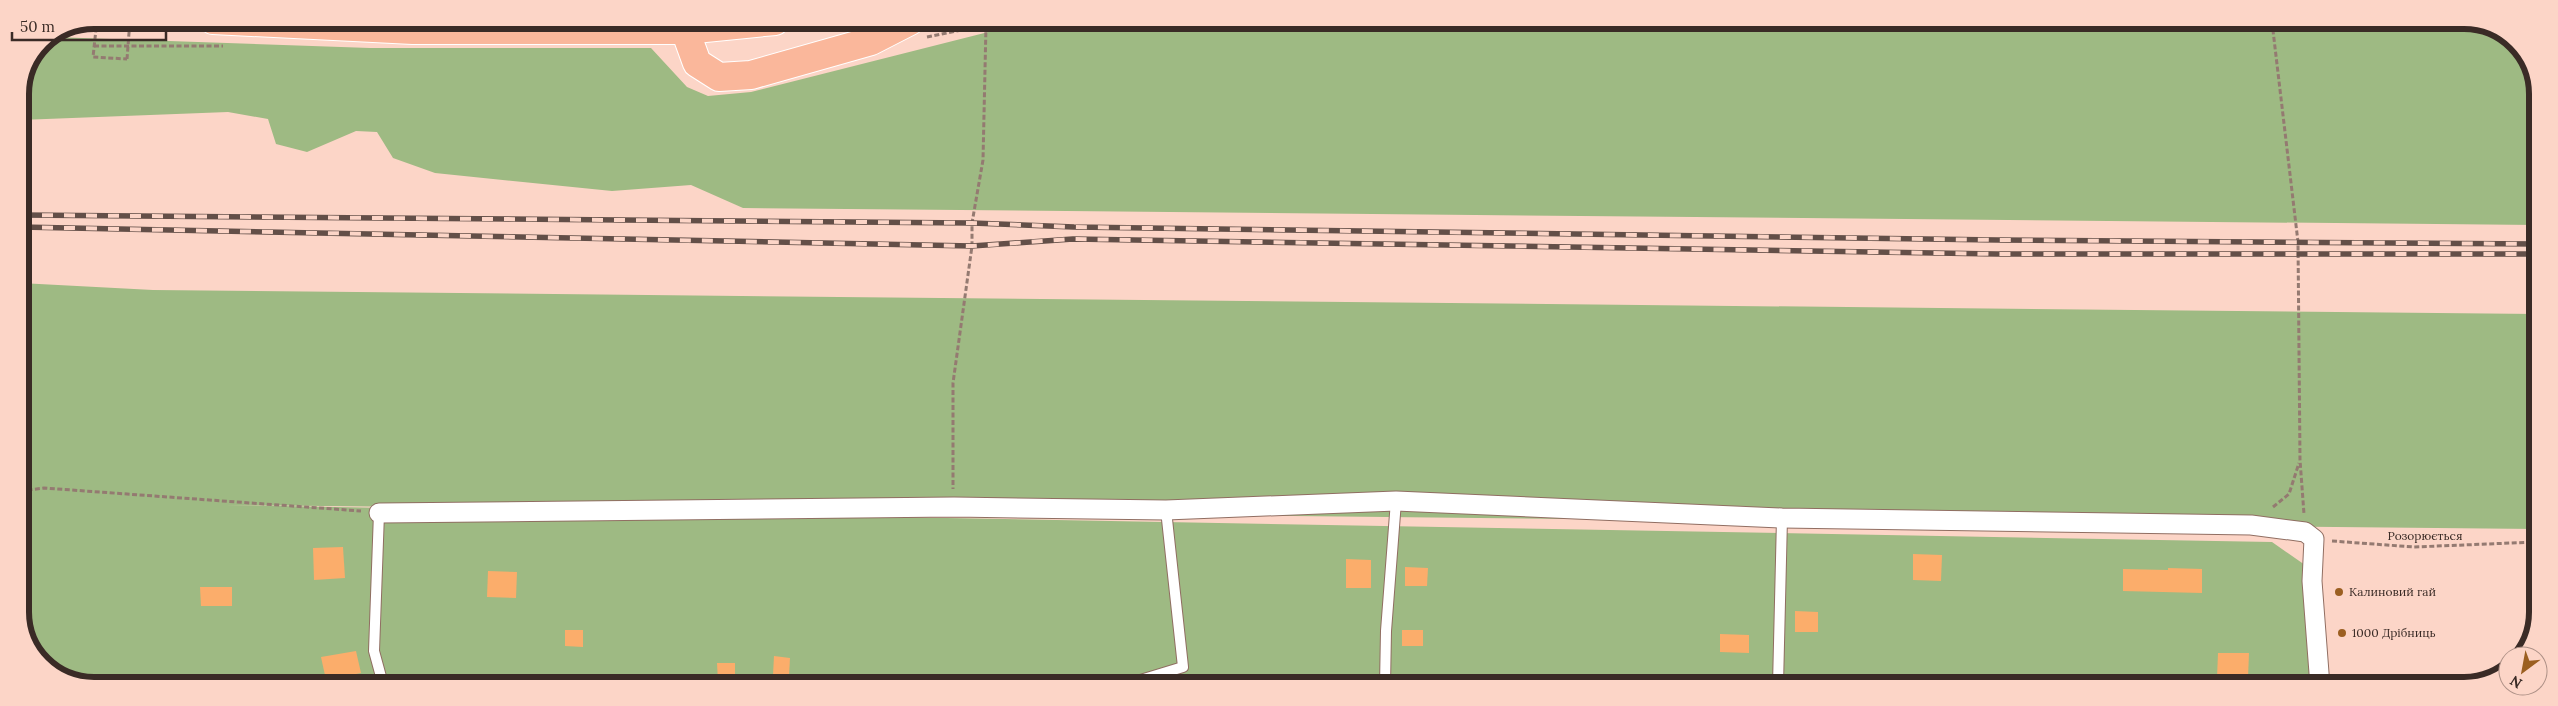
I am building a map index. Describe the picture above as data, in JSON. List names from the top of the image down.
{
  "streets": {
    "path": ["Розорюється"]
  },
  "places": ["Калиновий гай", "1000 Дрібниць"],
  "scale_bar": "50 m",
  "north": "bottom left"
}
